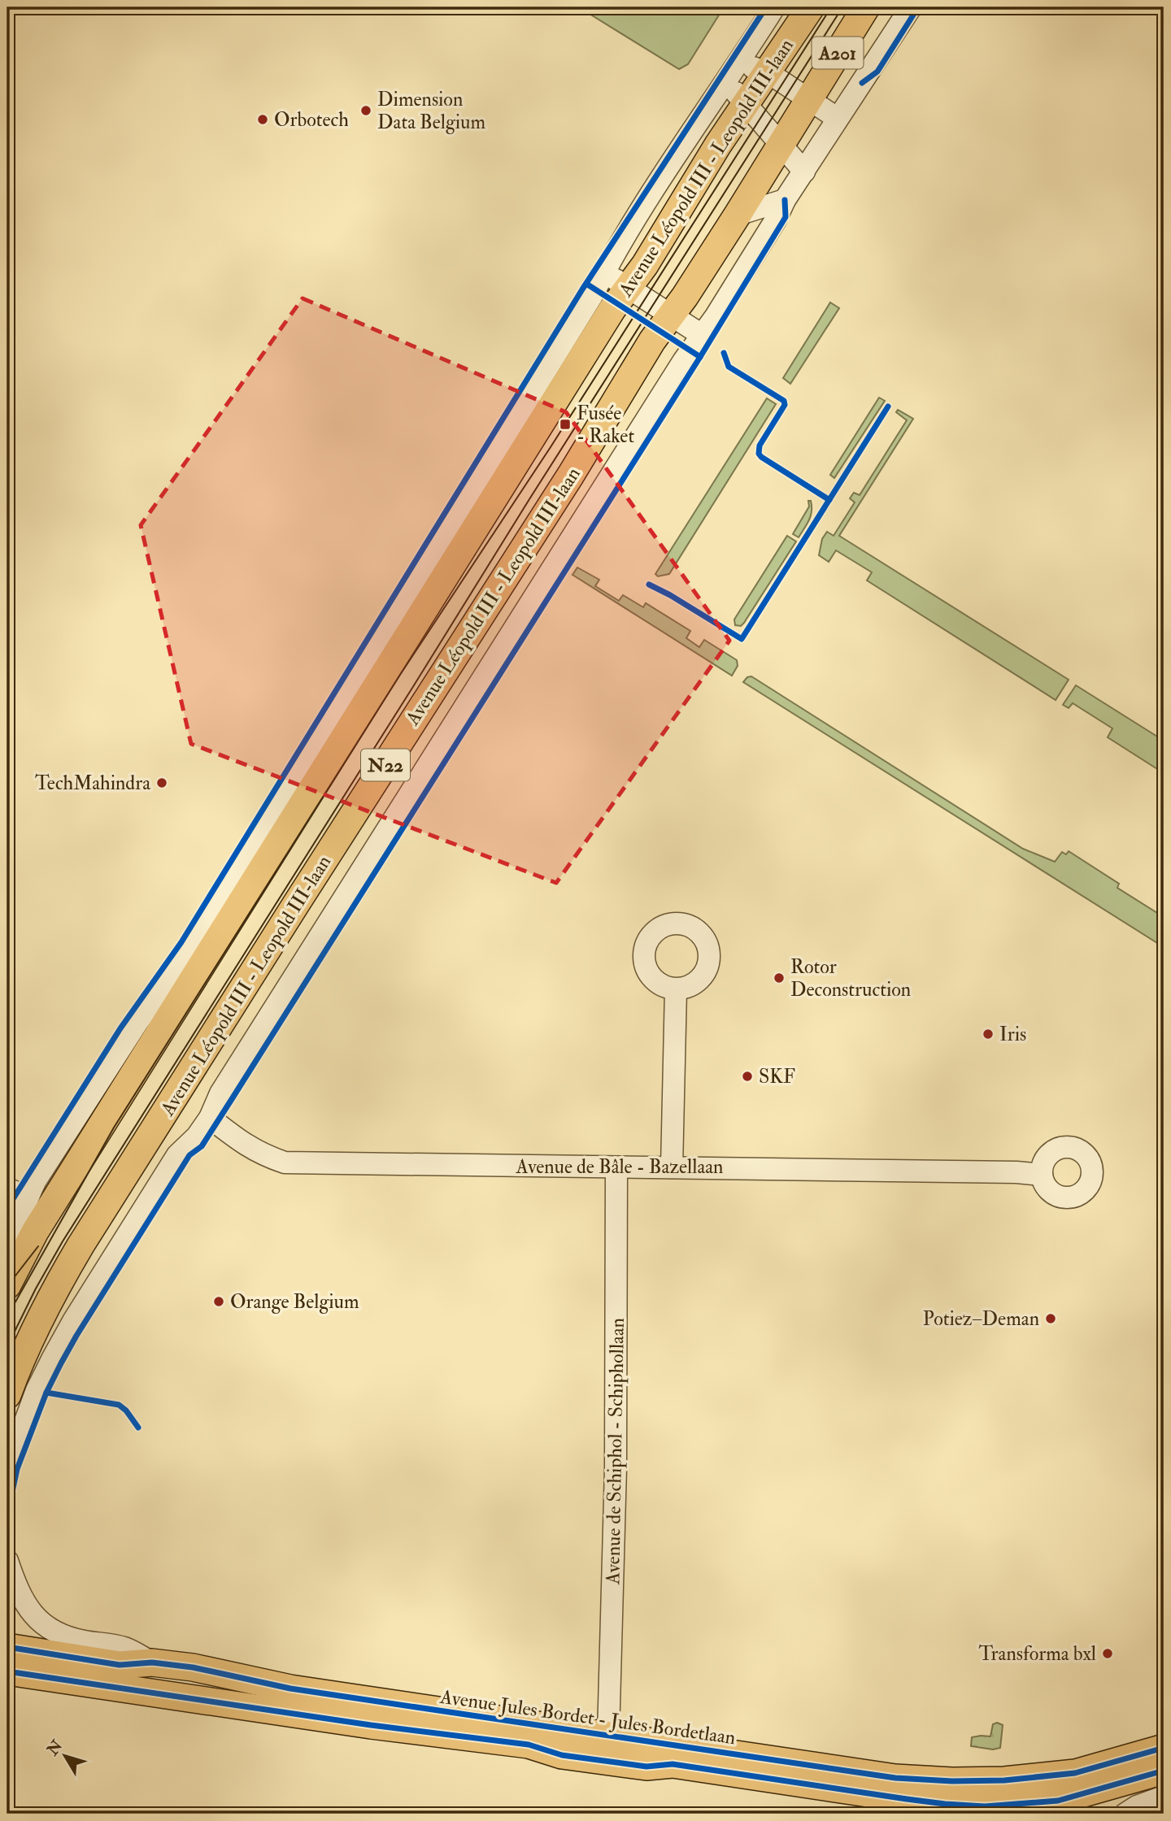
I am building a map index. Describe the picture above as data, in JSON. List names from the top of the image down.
{
  "streets": {
    "main road": [
      "A201",
      "Avenue Léopold III - Leopold III-laan",
      "N22",
      "Avenue Jules Bordet - Jules Bordetlaan"
    ],
    "street": ["Avenue de Bâle - Bazellaan", "Avenue de Schiphol - Schiphollaan"]
  },
  "crossings": [
    ["Avenue de Bâle - Bazellaan", "Avenue de Schiphol - Schiphollaan"],
    ["Avenue de Schiphol - Schiphollaan", "Avenue Jules Bordet - Jules Bordetlaan"]
  ],
  "places": {
    "other": [
      "Dimension Data Belgium",
      "Orbotech",
      "TechMahindra",
      "Rotor Deconstruction",
      "Iris",
      "SKF",
      "Orange Belgium",
      "Potiez–Deman",
      "Transforma bxl"
    ],
    "transit": ["Fusée - Raket"]
  },
  "north": "top left"
}
